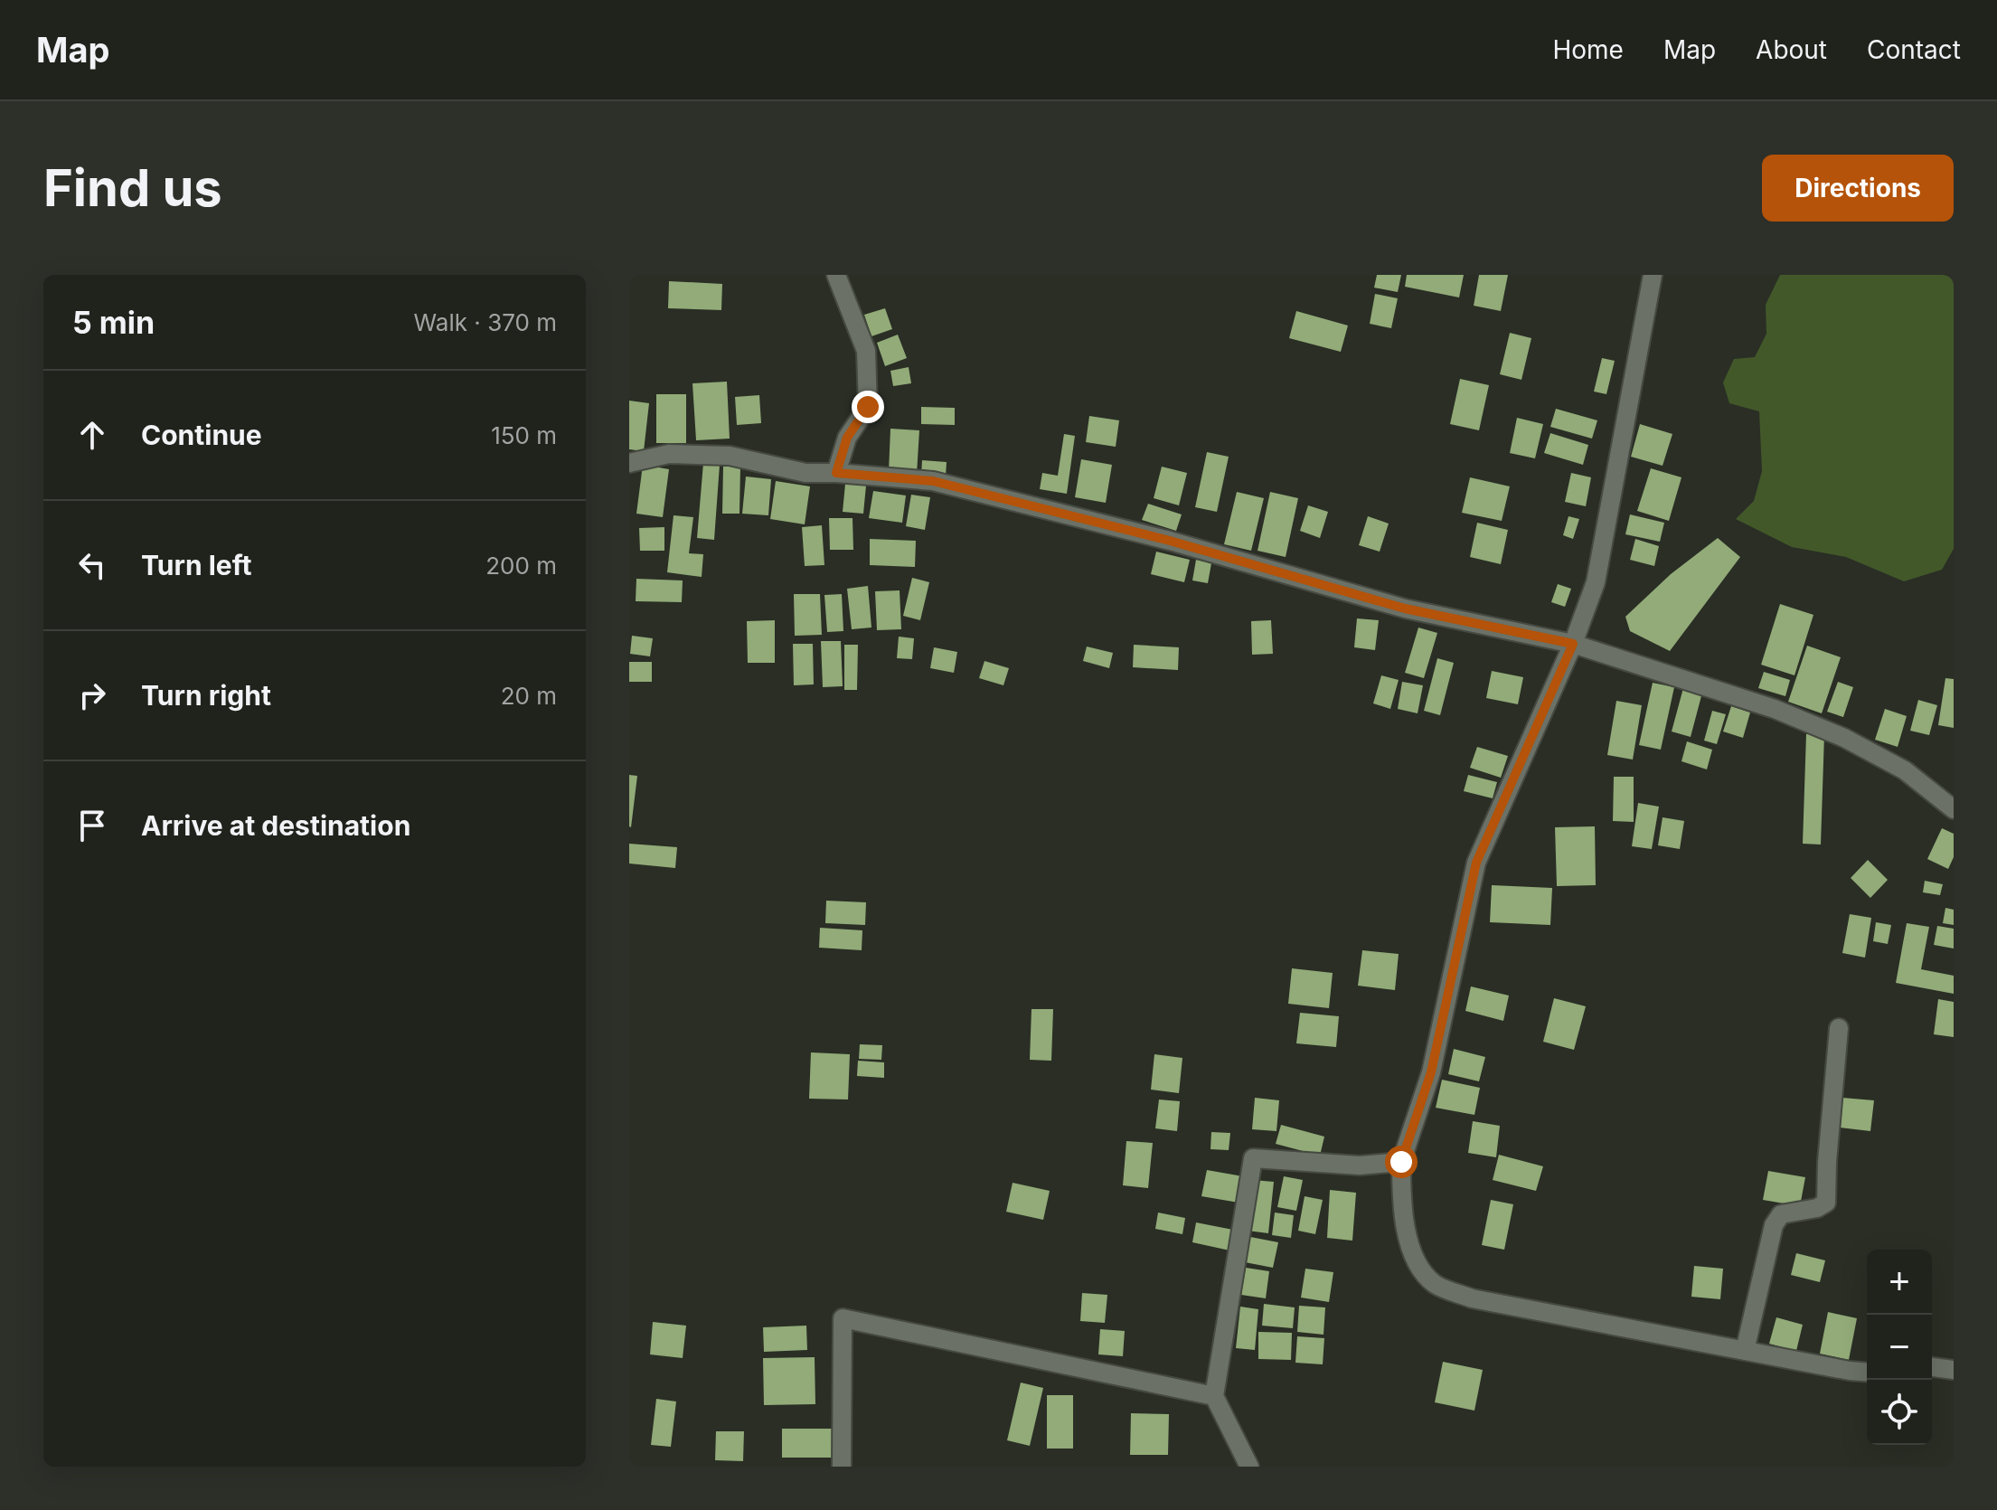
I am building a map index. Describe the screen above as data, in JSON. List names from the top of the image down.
{
  "page": {
    "header": "Map",
    "nav": [
      "Home",
      "Map",
      "About",
      "Contact"
    ],
    "buttons": "Directions",
    "title": "Find us",
    "heading": ["5 min", "Walk · 370 m"],
    "list": [
      ["Continue", "150 m"],
      ["Turn left", "200 m"],
      ["Turn right", "20 m"],
      "Arrive at destination"
    ],
    "map_buttons": ["+", "−"]
  }
}
